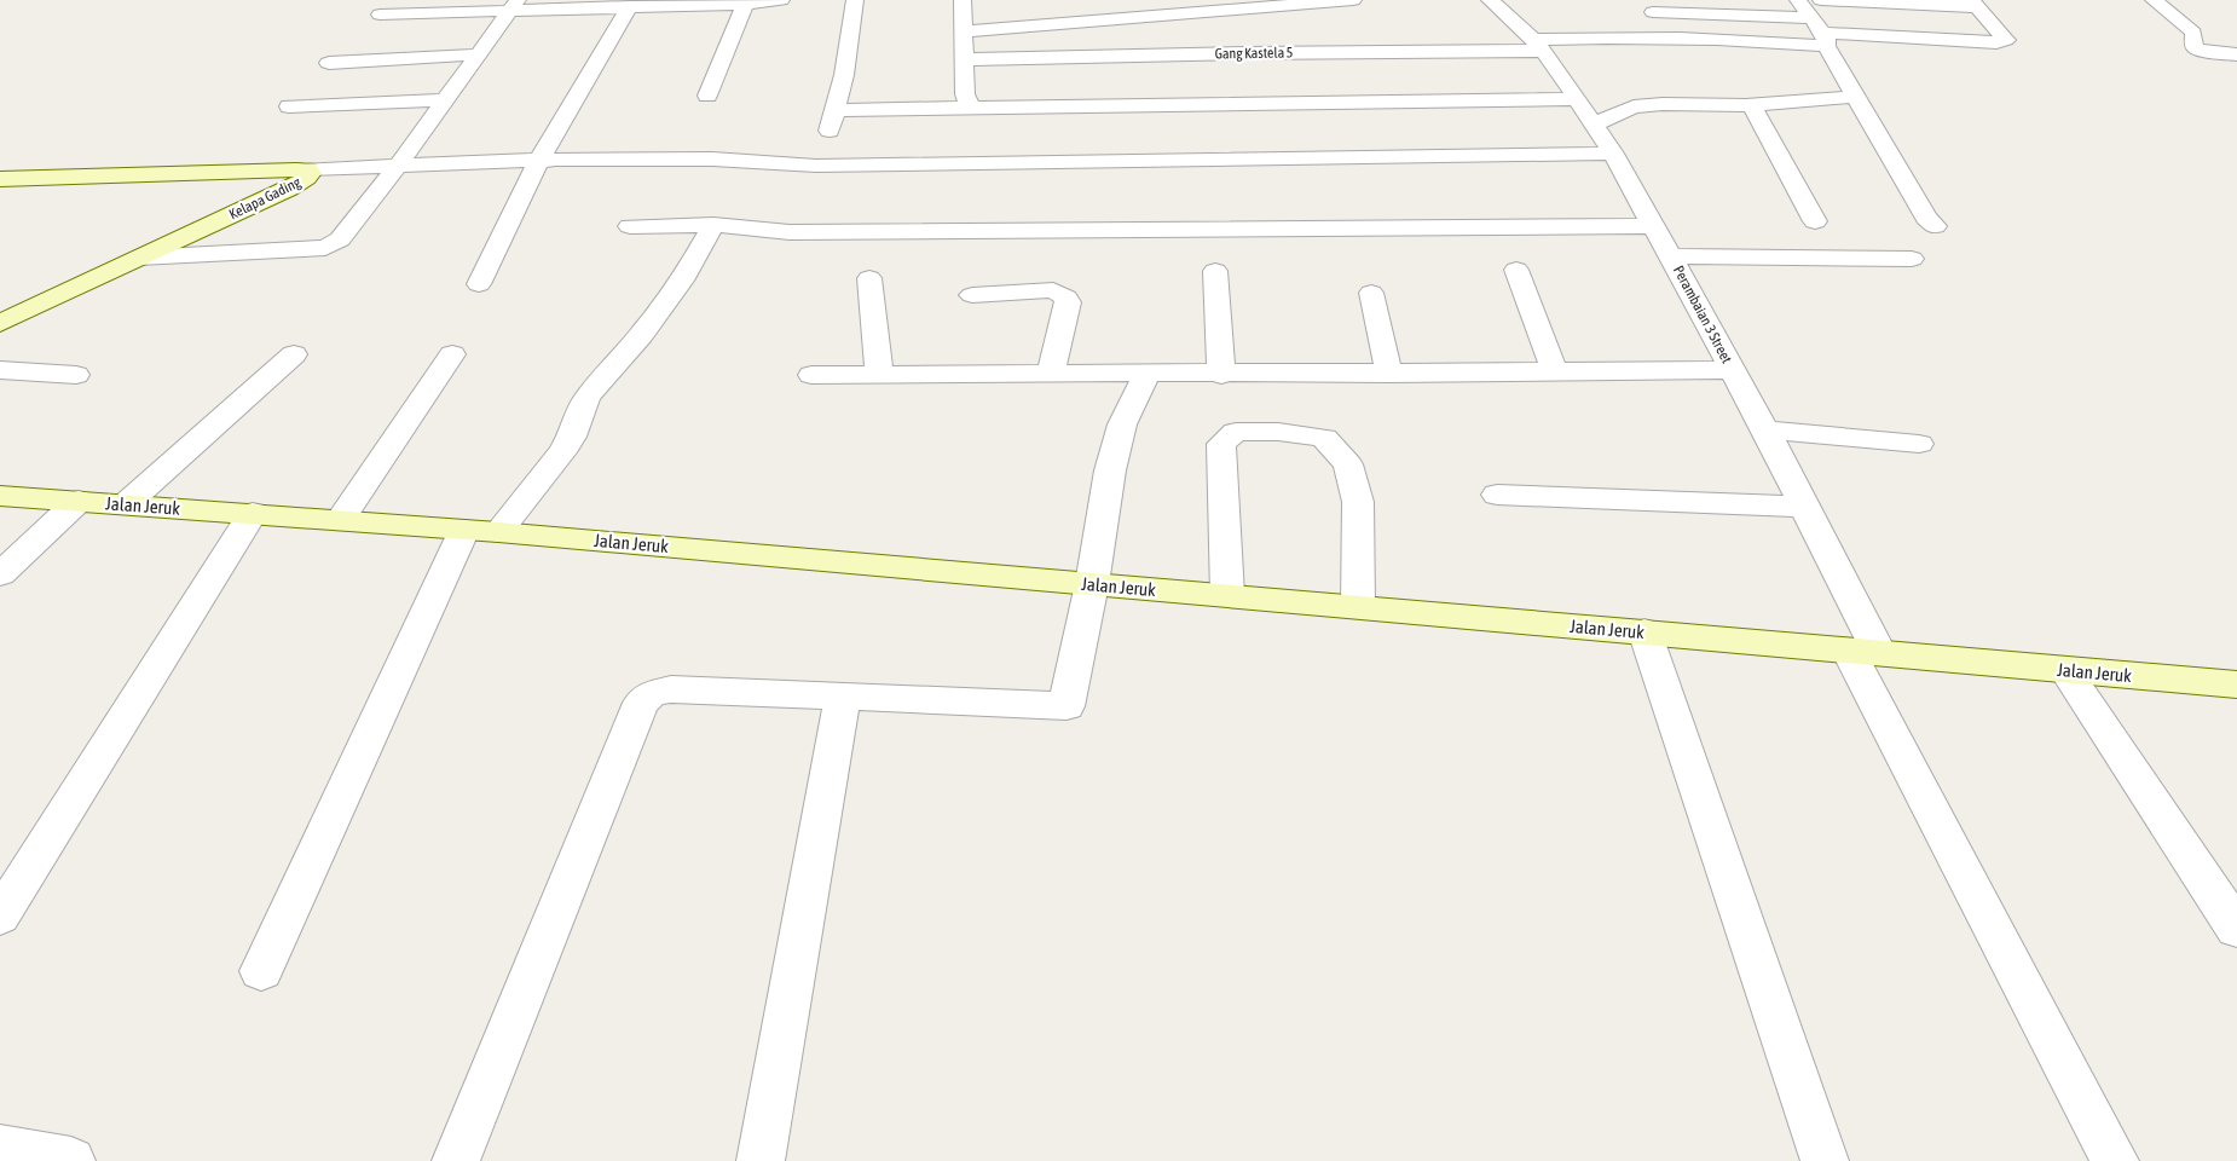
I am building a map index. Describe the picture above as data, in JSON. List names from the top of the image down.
{
  "streets": {
    "street": [
      "Gang Kastela 5",
      "Kelapa Gading",
      "Perambaian 3 Street",
      "Jalan Jeruk"
    ]
  },
  "crossings": [
    ["Gang Kastela 5", "Perambaian 3 Street"],
    ["Perambaian 3 Street", "Jalan Jeruk"]
  ]
}
